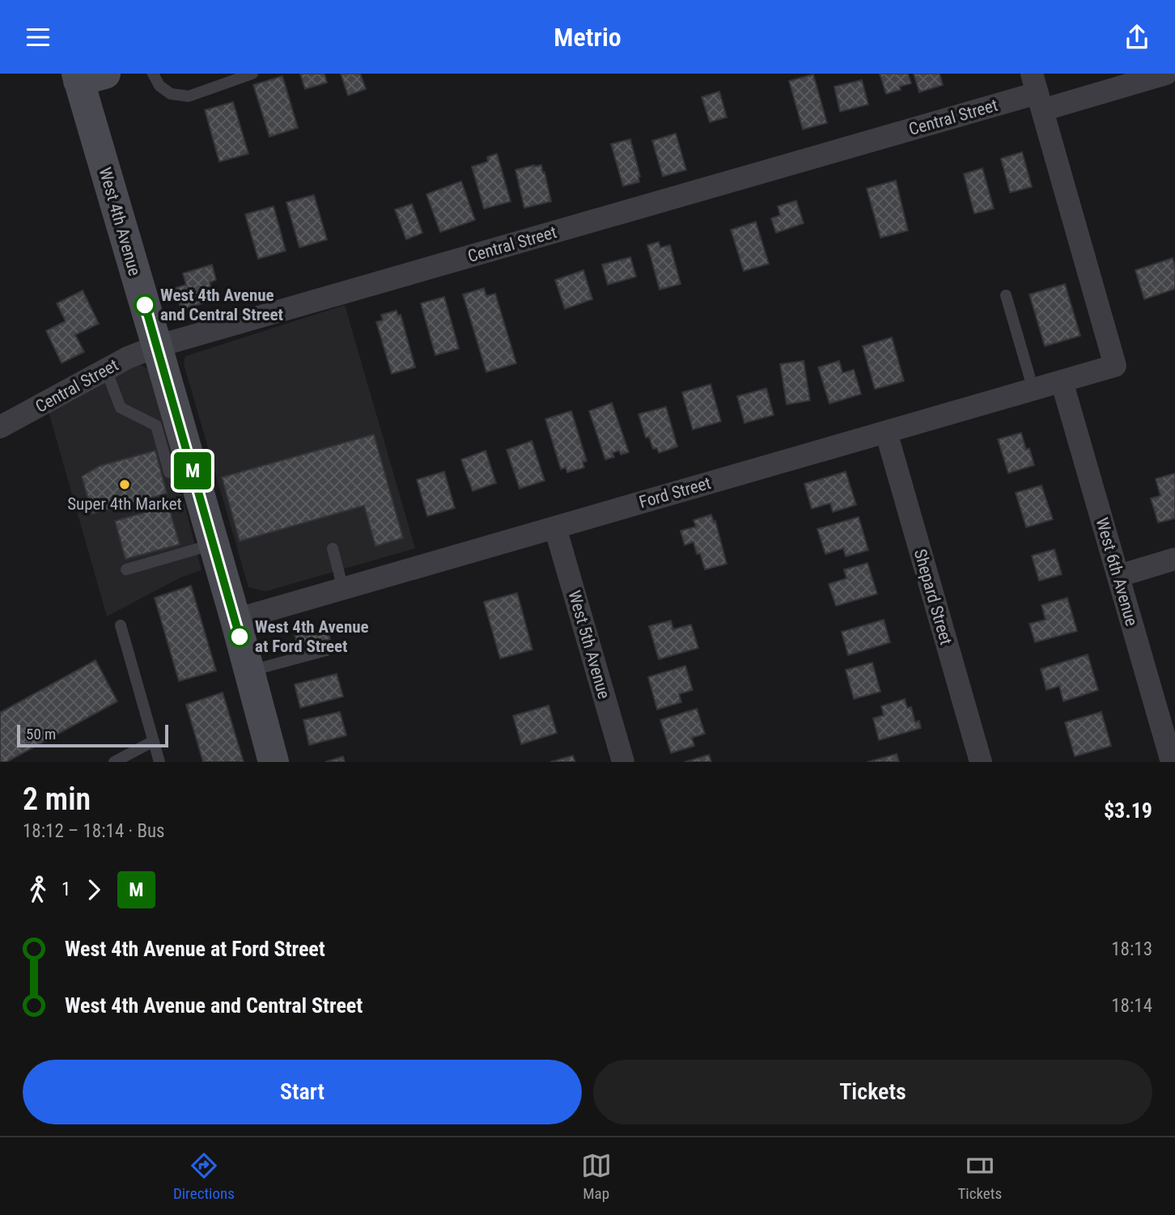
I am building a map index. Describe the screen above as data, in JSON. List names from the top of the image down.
{
  "streets": {
    "street": [
      "Central Street",
      "West 4th Avenue",
      "Ford Street",
      "West 6th Avenue",
      "Shepard Street",
      "West 5th Avenue"
    ]
  },
  "crossings": [
    ["Central Street", "West 4th Avenue"],
    ["Central Street", "Ford Street"],
    ["West 4th Avenue", "Ford Street"],
    ["Ford Street", "West 6th Avenue"],
    ["Ford Street", "Shepard Street"],
    ["Ford Street", "West 5th Avenue"]
  ],
  "places": ["West 4th Avenue and Central Street", "Super 4th Market", "West 4th Avenue at Ford Street"],
  "lines": ["bus line M"],
  "scale_bar": "50 m",
  "page": {
    "header": "Metrio",
    "on_map": "M",
    "scale": "50 m",
    "heading": ["2 min", "18:12 – 18:14 · Bus", "$3.19"],
    "legs": ["1", "M"],
    "list": [
      {
        "name": "West 4th Avenue at Ford Street",
        "value": "18:13"
      },
      {
        "name": "West 4th Avenue and Central Street",
        "value": "18:14"
      }
    ],
    "buttons": ["Start", "Tickets"],
    "tabs": ["Directions", "Map", "Tickets"]
  }
}
